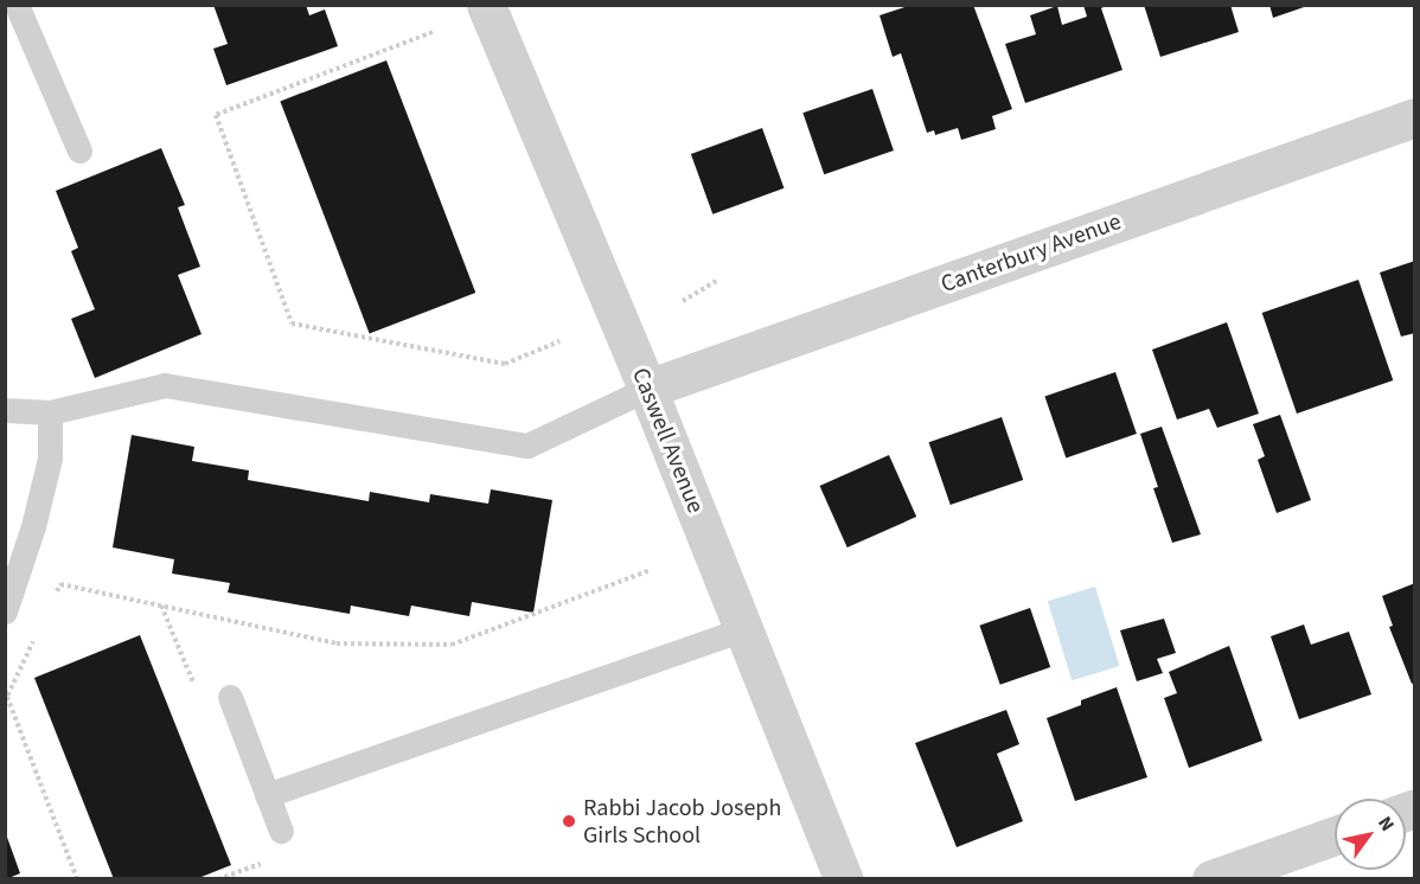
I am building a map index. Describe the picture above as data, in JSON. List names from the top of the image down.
{
  "streets": {
    "street": ["Canterbury Avenue", "Caswell Avenue"]
  },
  "crossings": [
    ["Canterbury Avenue", "Caswell Avenue"]
  ],
  "places": ["Rabbi Jacob Joseph Girls School"],
  "north": "top right"
}
